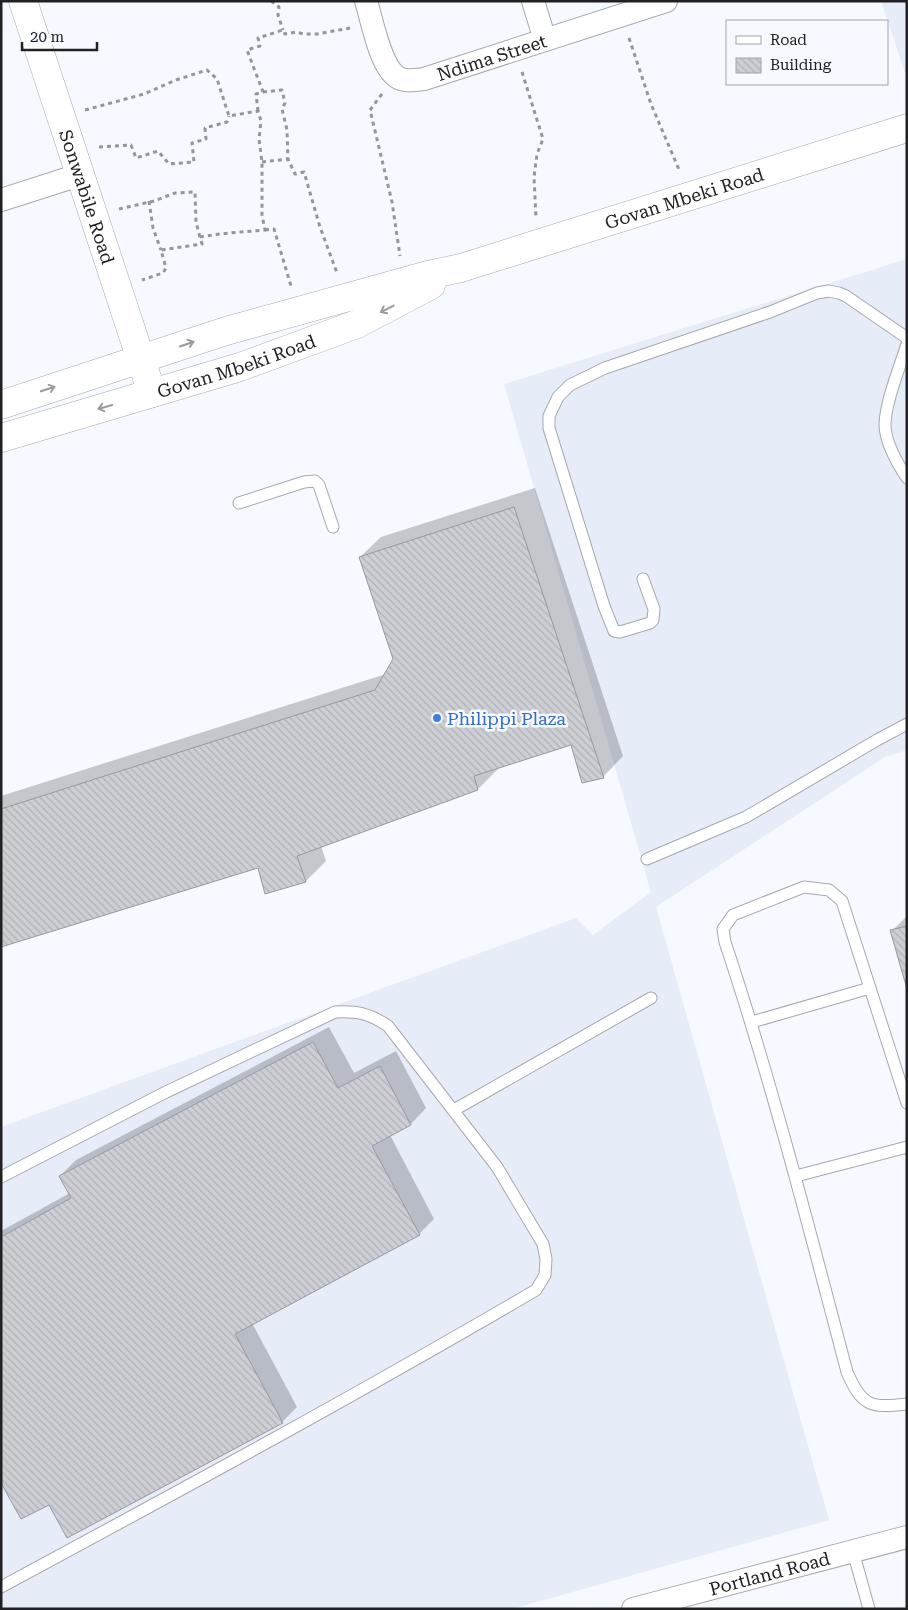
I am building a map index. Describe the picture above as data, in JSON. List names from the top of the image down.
{
  "streets": {
    "main road": ["Sonwabile Road", "Govan Mbeki Road"],
    "street": ["Ndima Street", "Portland Road"]
  },
  "crossings": [
    ["Sonwabile Road", "Govan Mbeki Road"]
  ],
  "places": ["Philippi Plaza"],
  "legend": ["Road", "Building"],
  "scale_bar": "20 m"
}
